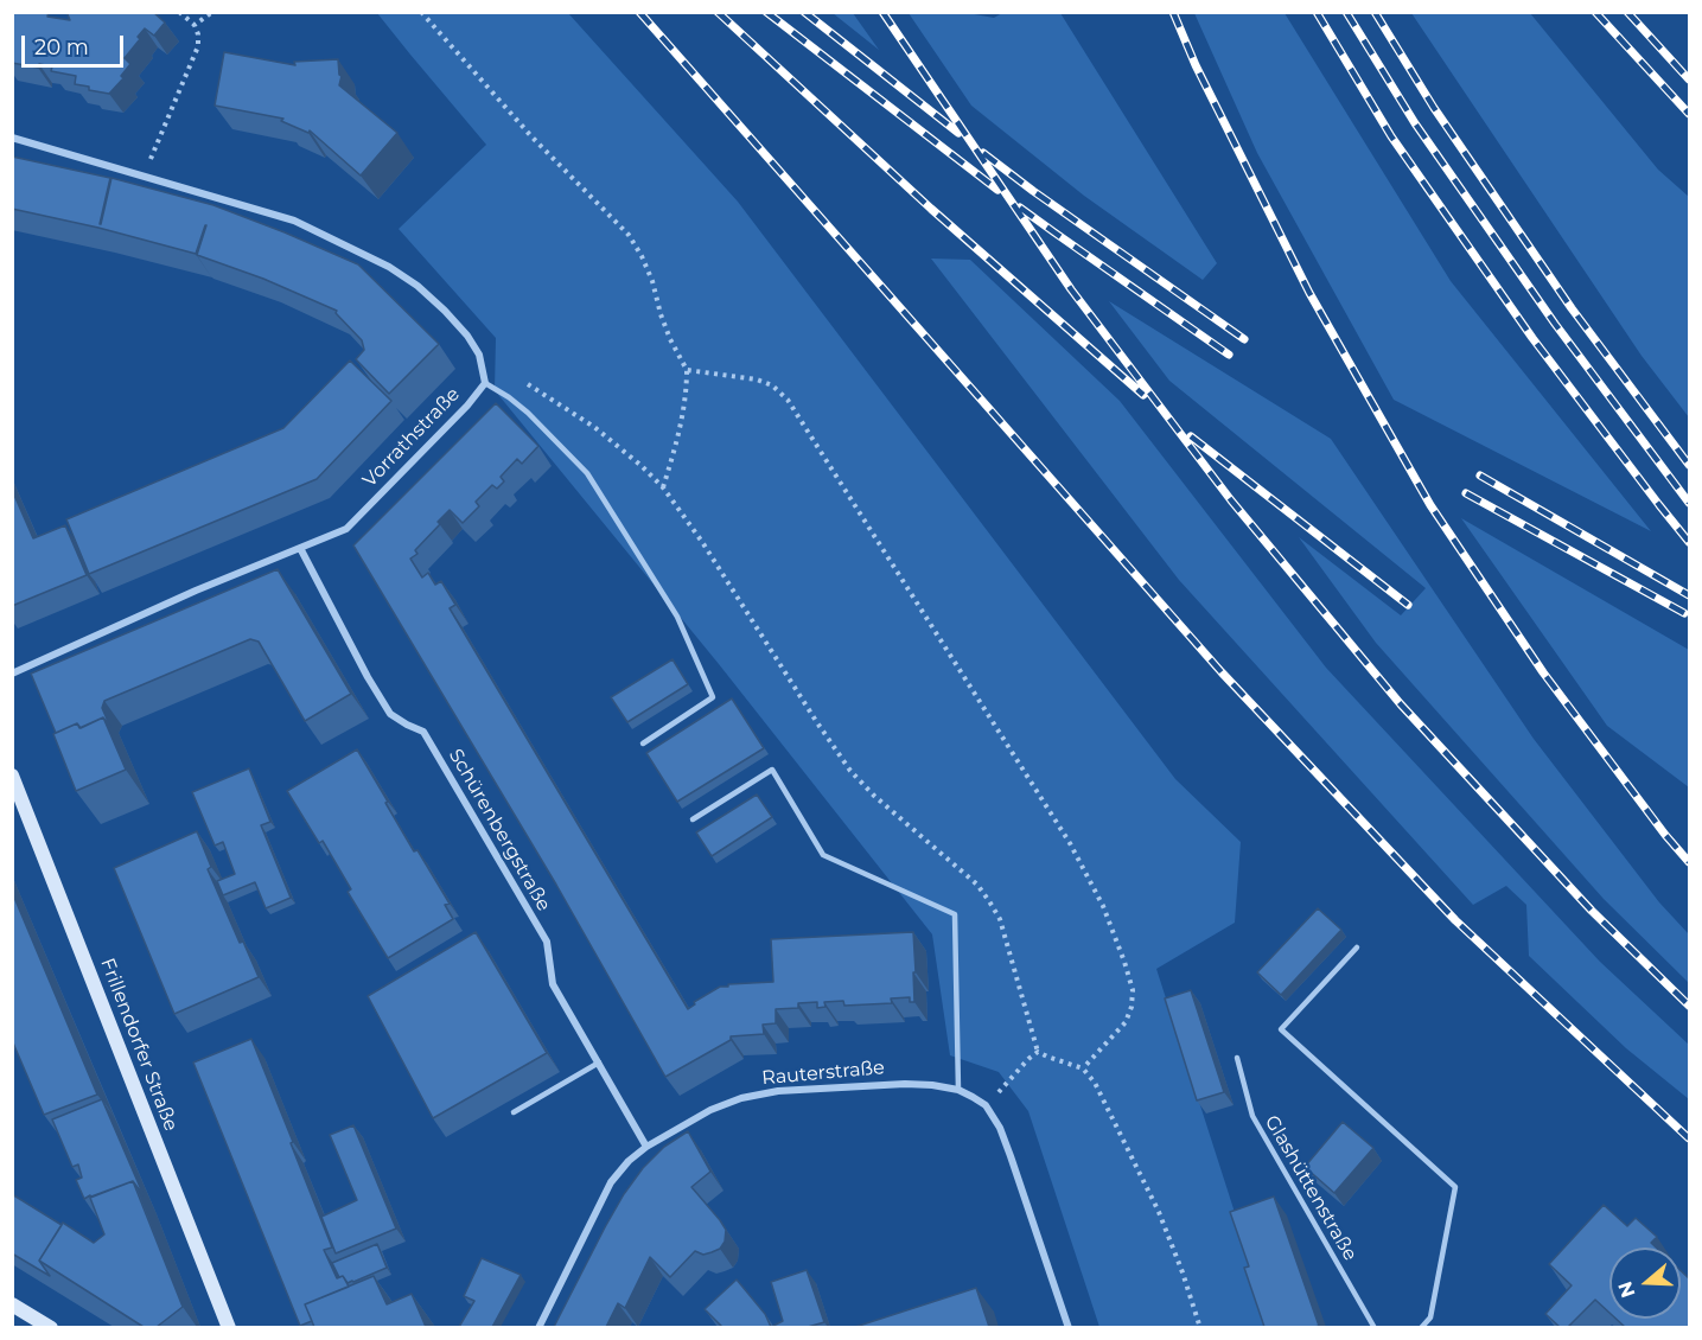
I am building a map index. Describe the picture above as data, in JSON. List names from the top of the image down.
{
  "streets": {
    "street": [
      "Vorrathstraße",
      "Schürenbergstraße",
      "Frillendorfer Straße",
      "Rauterstraße"
    ],
    "lane": ["Glashüttenstraße"]
  },
  "crossings": [
    ["Vorrathstraße", "Schürenbergstraße"],
    ["Schürenbergstraße", "Rauterstraße"]
  ],
  "scale_bar": "20 m",
  "north": "left"
}
